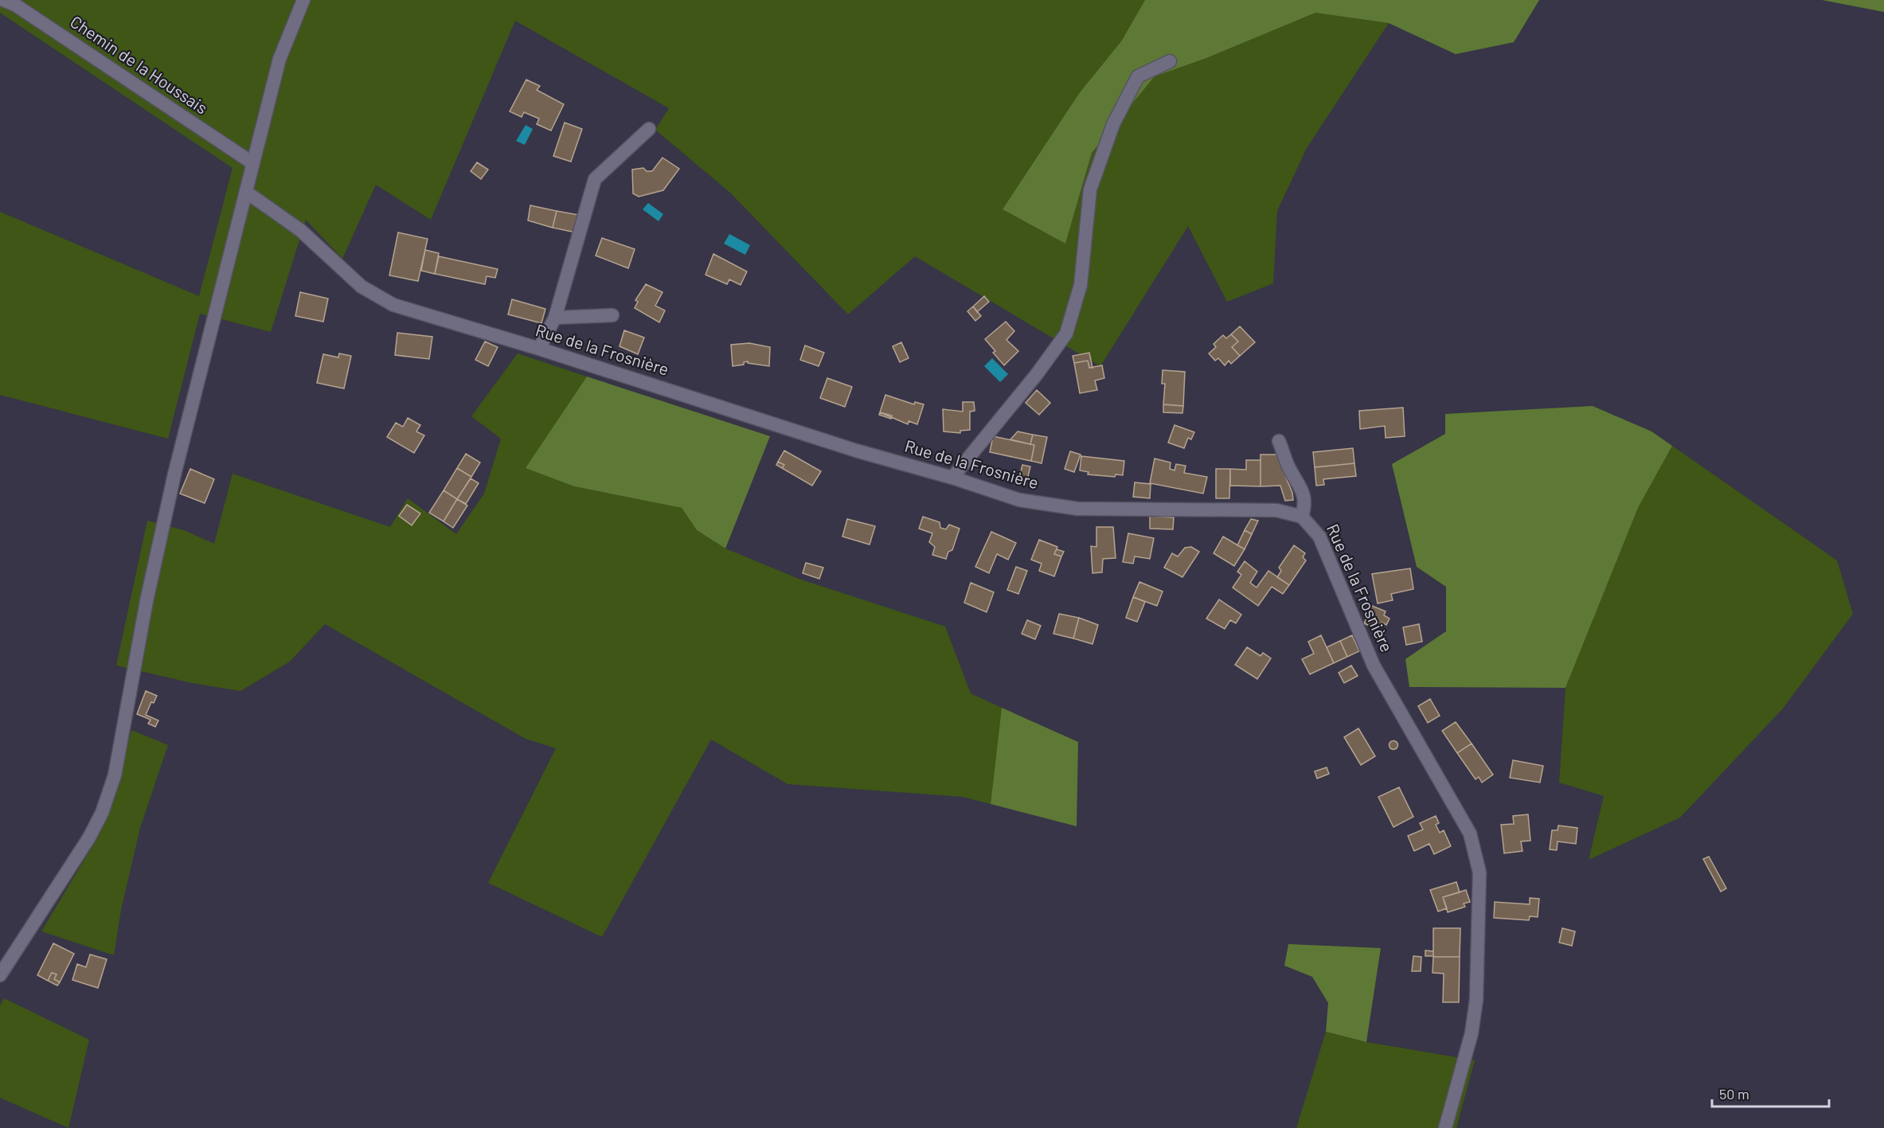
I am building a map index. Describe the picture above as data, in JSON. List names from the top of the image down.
{
  "streets": {
    "street": ["Chemin de la Houssais", "Rue de la Frosnière"]
  },
  "scale_bar": "50 m"
}
